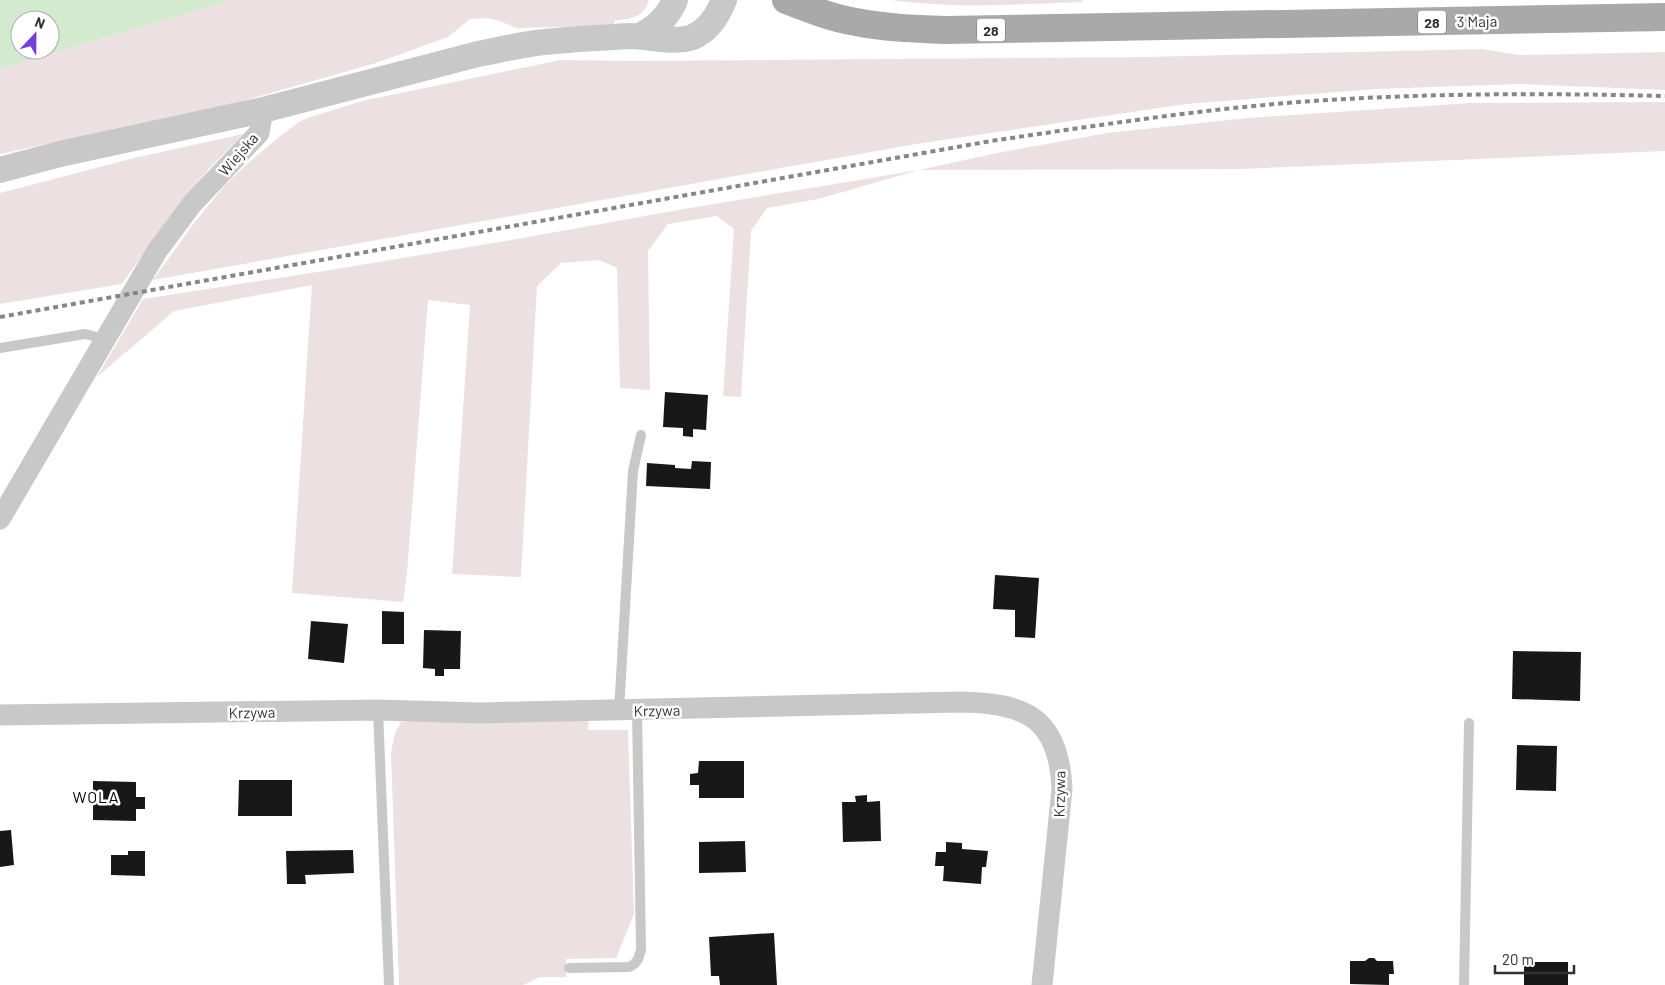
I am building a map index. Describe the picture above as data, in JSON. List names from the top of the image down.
{
  "streets": {
    "main road": ["3 Maja", "28"],
    "street": ["Wiejska", "Krzywa"]
  },
  "districts": ["WOLA"],
  "scale_bar": "20 m",
  "north": "top"
}
